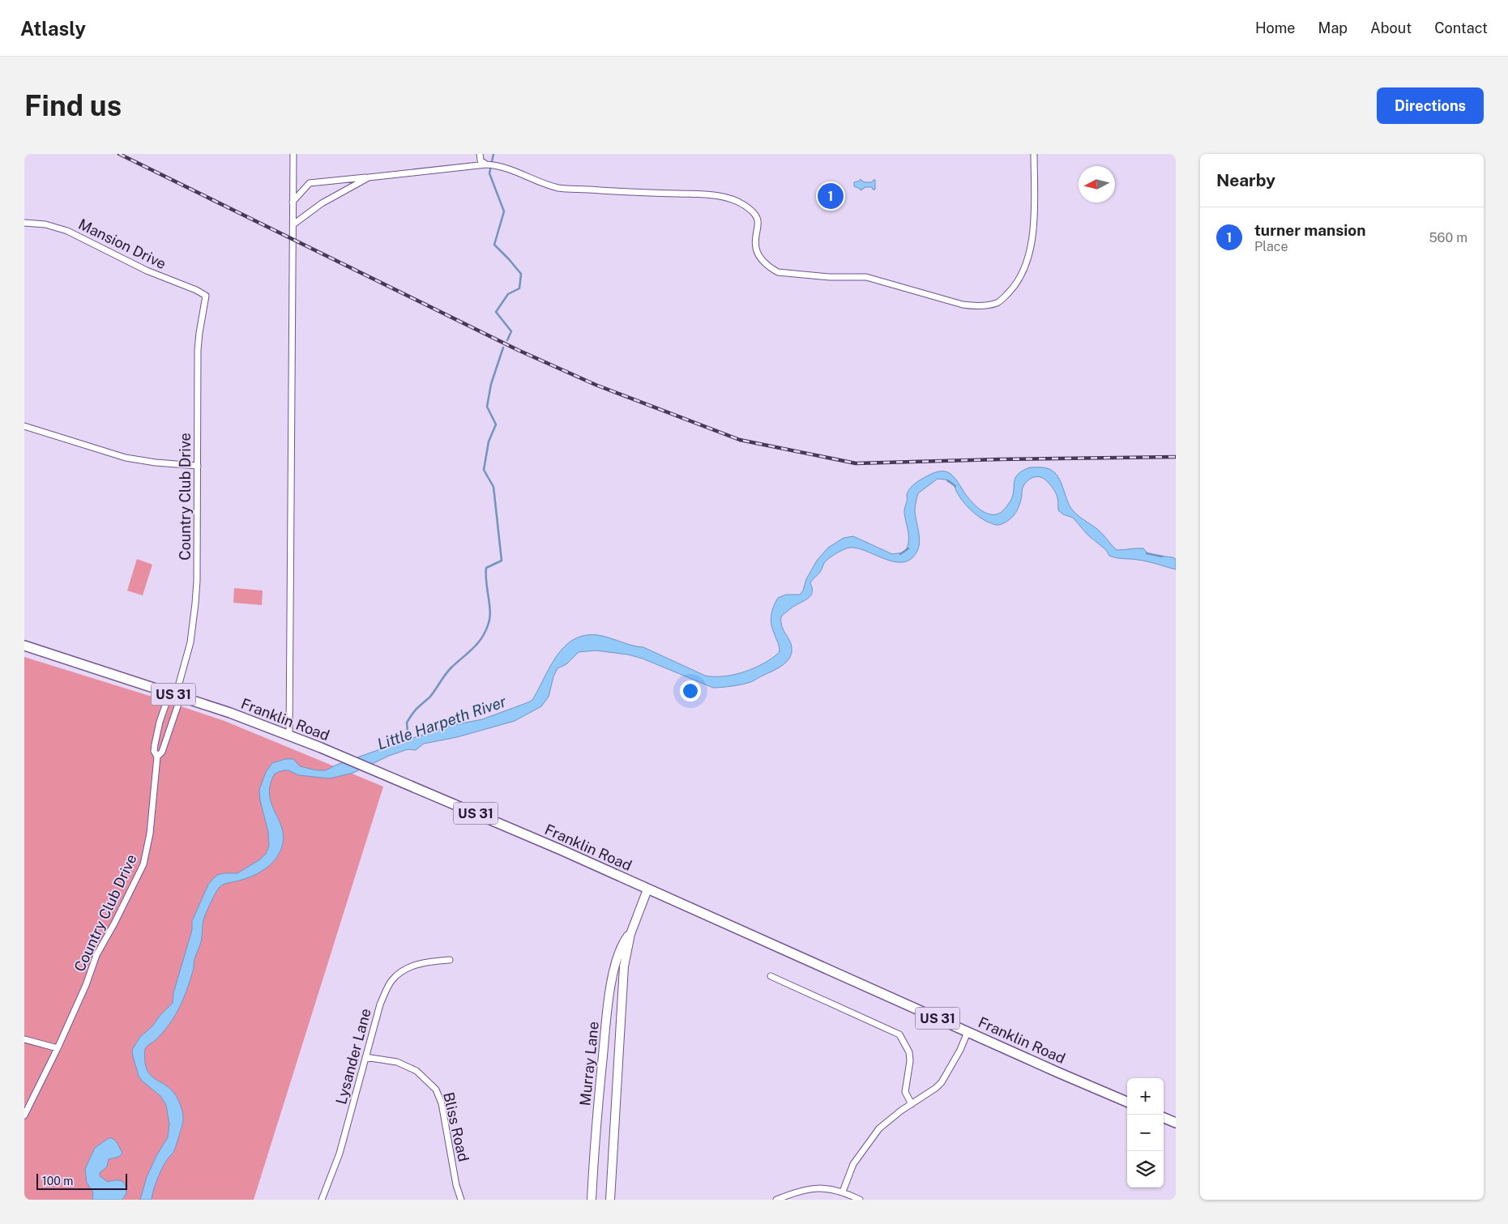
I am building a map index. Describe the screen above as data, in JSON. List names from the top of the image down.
{
  "streets": {
    "main road": ["US 31", "Franklin Road", "Murray Lane"],
    "street": [
      "Mansion Drive",
      "Country Club Drive",
      "Lysander Lane",
      "Bliss Road"
    ]
  },
  "crossings": [
    ["Mansion Drive", "Country Club Drive"],
    ["Country Club Drive", "Franklin Road"],
    ["Franklin Road", "Murray Lane"],
    ["Lysander Lane", "Bliss Road"]
  ],
  "water": ["Little Harpeth River"],
  "scale_bar": "100 m",
  "north": "left",
  "page": {
    "header": "Atlasly",
    "nav": [
      "Home",
      "Map",
      "About",
      "Contact"
    ],
    "buttons": "Directions",
    "title": "Find us",
    "heading": "Nearby",
    "pins": "1",
    "list": [
      {
        "mark": "1",
        "name": "turner mansion",
        "note": "Place",
        "value": "560 m"
      }
    ],
    "map_buttons": ["+", "−"],
    "scale": "100 m"
  }
}
